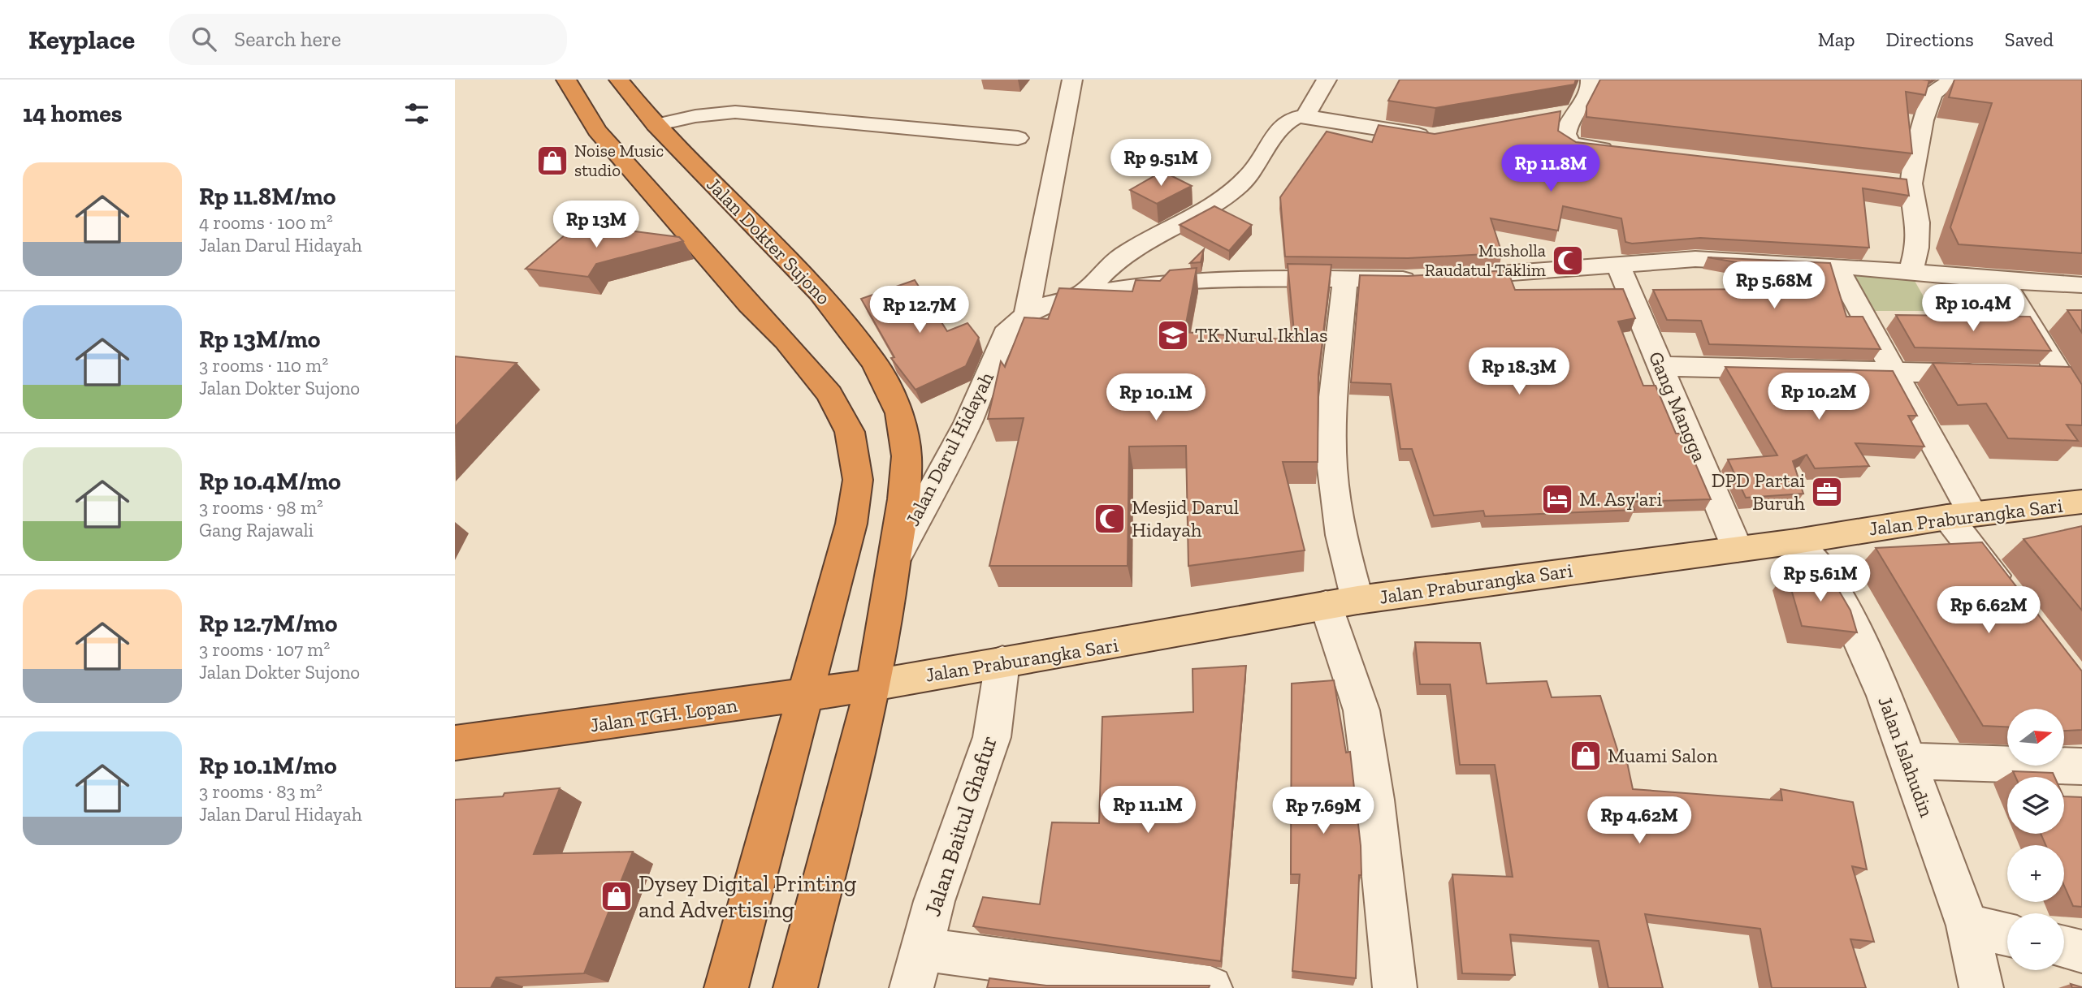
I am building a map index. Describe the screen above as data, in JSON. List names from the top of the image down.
{
  "streets": {
    "highway": ["Jalan Dokter Sujono", "Jalan TGH. Lopan"],
    "main road": ["Jalan Praburangka Sari"],
    "street": [
      "Gang Mangga",
      "Jalan Darul Hidayah",
      "Jalan Islahudin",
      "Jalan Baitul Ghafur"
    ]
  },
  "crossings": [
    ["Jalan Dokter Sujono", "Jalan Darul Hidayah"],
    ["Jalan Dokter Sujono", "Jalan Praburangka Sari"],
    ["Jalan Dokter Sujono", "Jalan TGH. Lopan"],
    ["Gang Mangga", "Jalan Darul Hidayah"],
    ["Gang Mangga", "Jalan Praburangka Sari"],
    ["Jalan Praburangka Sari", "Jalan TGH. Lopan"],
    ["Jalan Praburangka Sari", "Jalan Islahudin"],
    ["Jalan Praburangka Sari", "Jalan Baitul Ghafur"]
  ],
  "places": {
    "shop": ["Noise Music studio", "Muami Salon", "Dysey Digital Printing and Advertising"],
    "mosque": ["Musholla Raudatul Taklim", "Mesjid Darul Hidayah"],
    "school or university": ["TK Nurul Ikhlas"],
    "office": ["DPD Partai Buruh"],
    "hotel": ["M. Asy'ari"]
  },
  "north": "right",
  "page": {
    "header": "Keyplace",
    "search": "Search here",
    "nav": ["Map", "Directions", "Saved"],
    "heading": "14 homes",
    "price": [
      "Rp 9.51M",
      "Rp 11.8M",
      "Rp 13M",
      "Rp 5.68M",
      "Rp 10.4M",
      "Rp 12.7M",
      "Rp 18.3M",
      "Rp 10.2M",
      "Rp 10.1M",
      "Rp 5.61M",
      "Rp 6.62M",
      "Rp 11.1M",
      "Rp 7.69M",
      "Rp 4.62M"
    ],
    "list": [
      {
        "name": "Rp 11.8M/mo",
        "note": "4 rooms · 100 m² · Jalan Darul Hidayah"
      },
      {
        "name": "Rp 13M/mo",
        "note": "3 rooms · 110 m² · Jalan Dokter Sujono"
      },
      {
        "name": "Rp 10.4M/mo",
        "note": "3 rooms · 98 m² · Gang Rajawali"
      },
      {
        "name": "Rp 12.7M/mo",
        "note": "3 rooms · 107 m² · Jalan Dokter Sujono"
      },
      {
        "name": "Rp 10.1M/mo",
        "note": "3 rooms · 83 m² · Jalan Darul Hidayah"
      }
    ],
    "map_buttons": ["+", "−"]
  }
}
